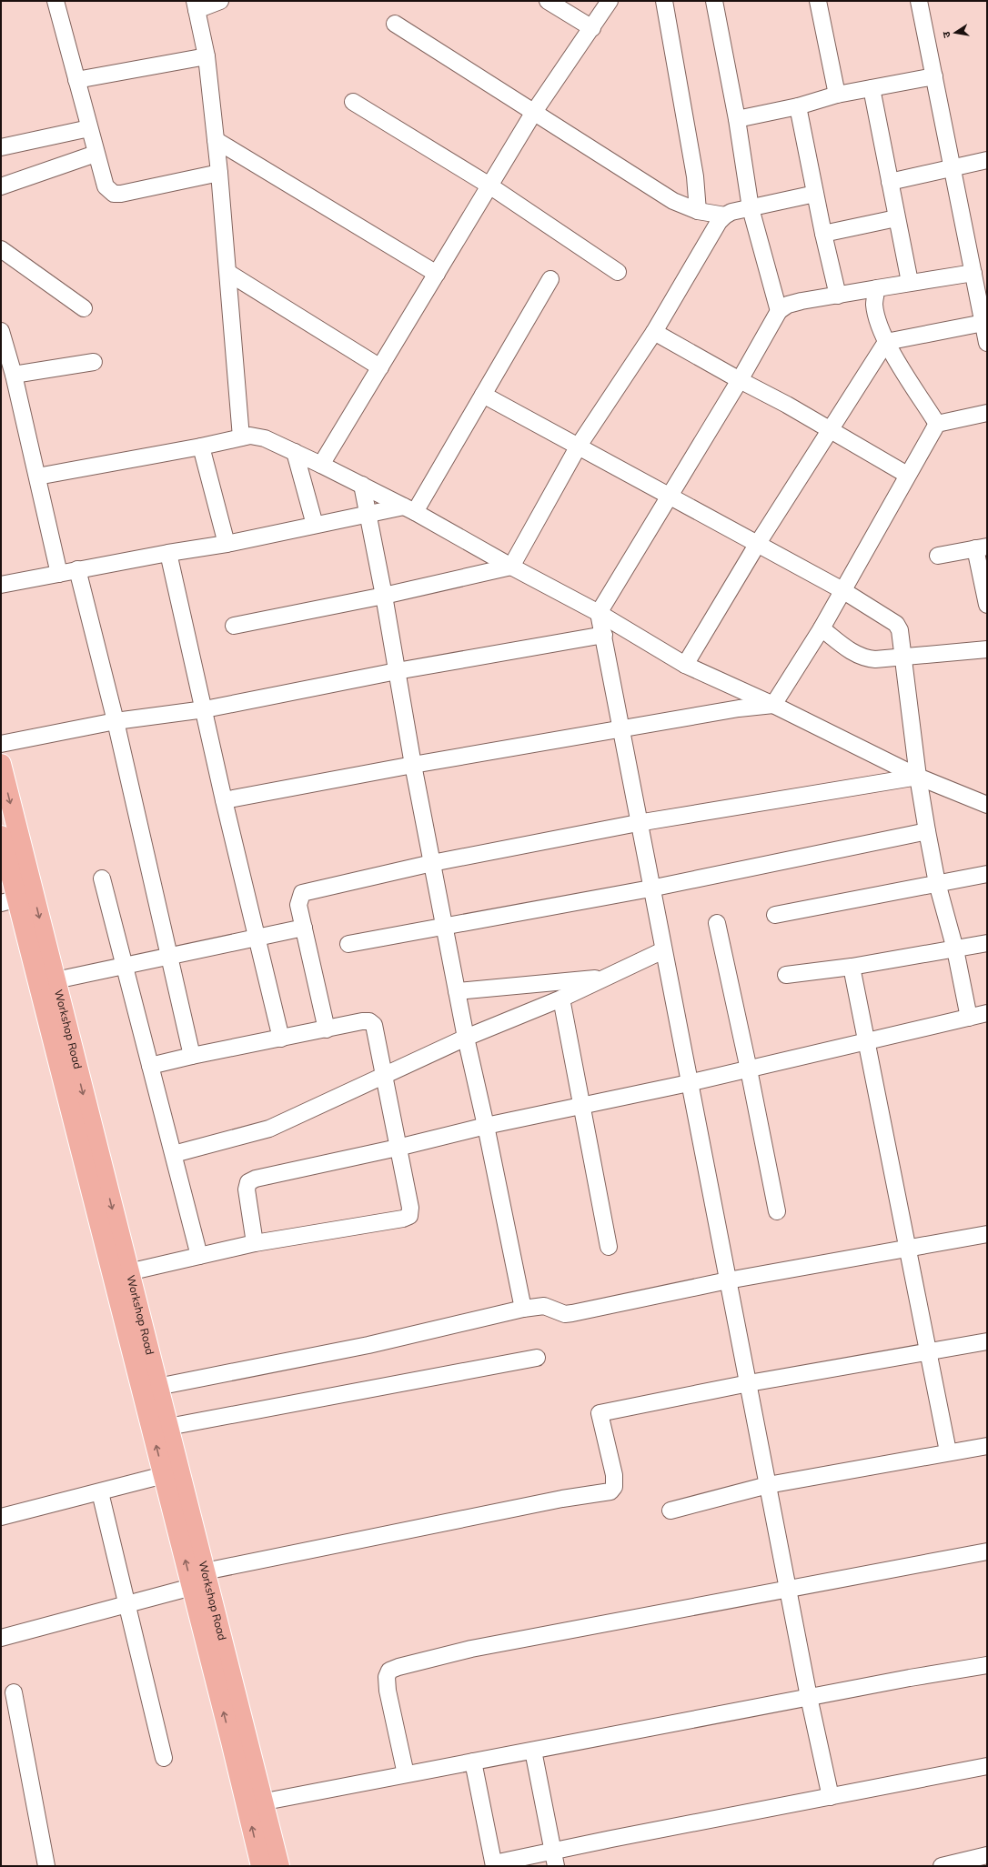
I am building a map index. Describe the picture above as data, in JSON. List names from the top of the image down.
{
  "streets": {
    "main road": ["Workshop Road"]
  },
  "north": "left"
}
